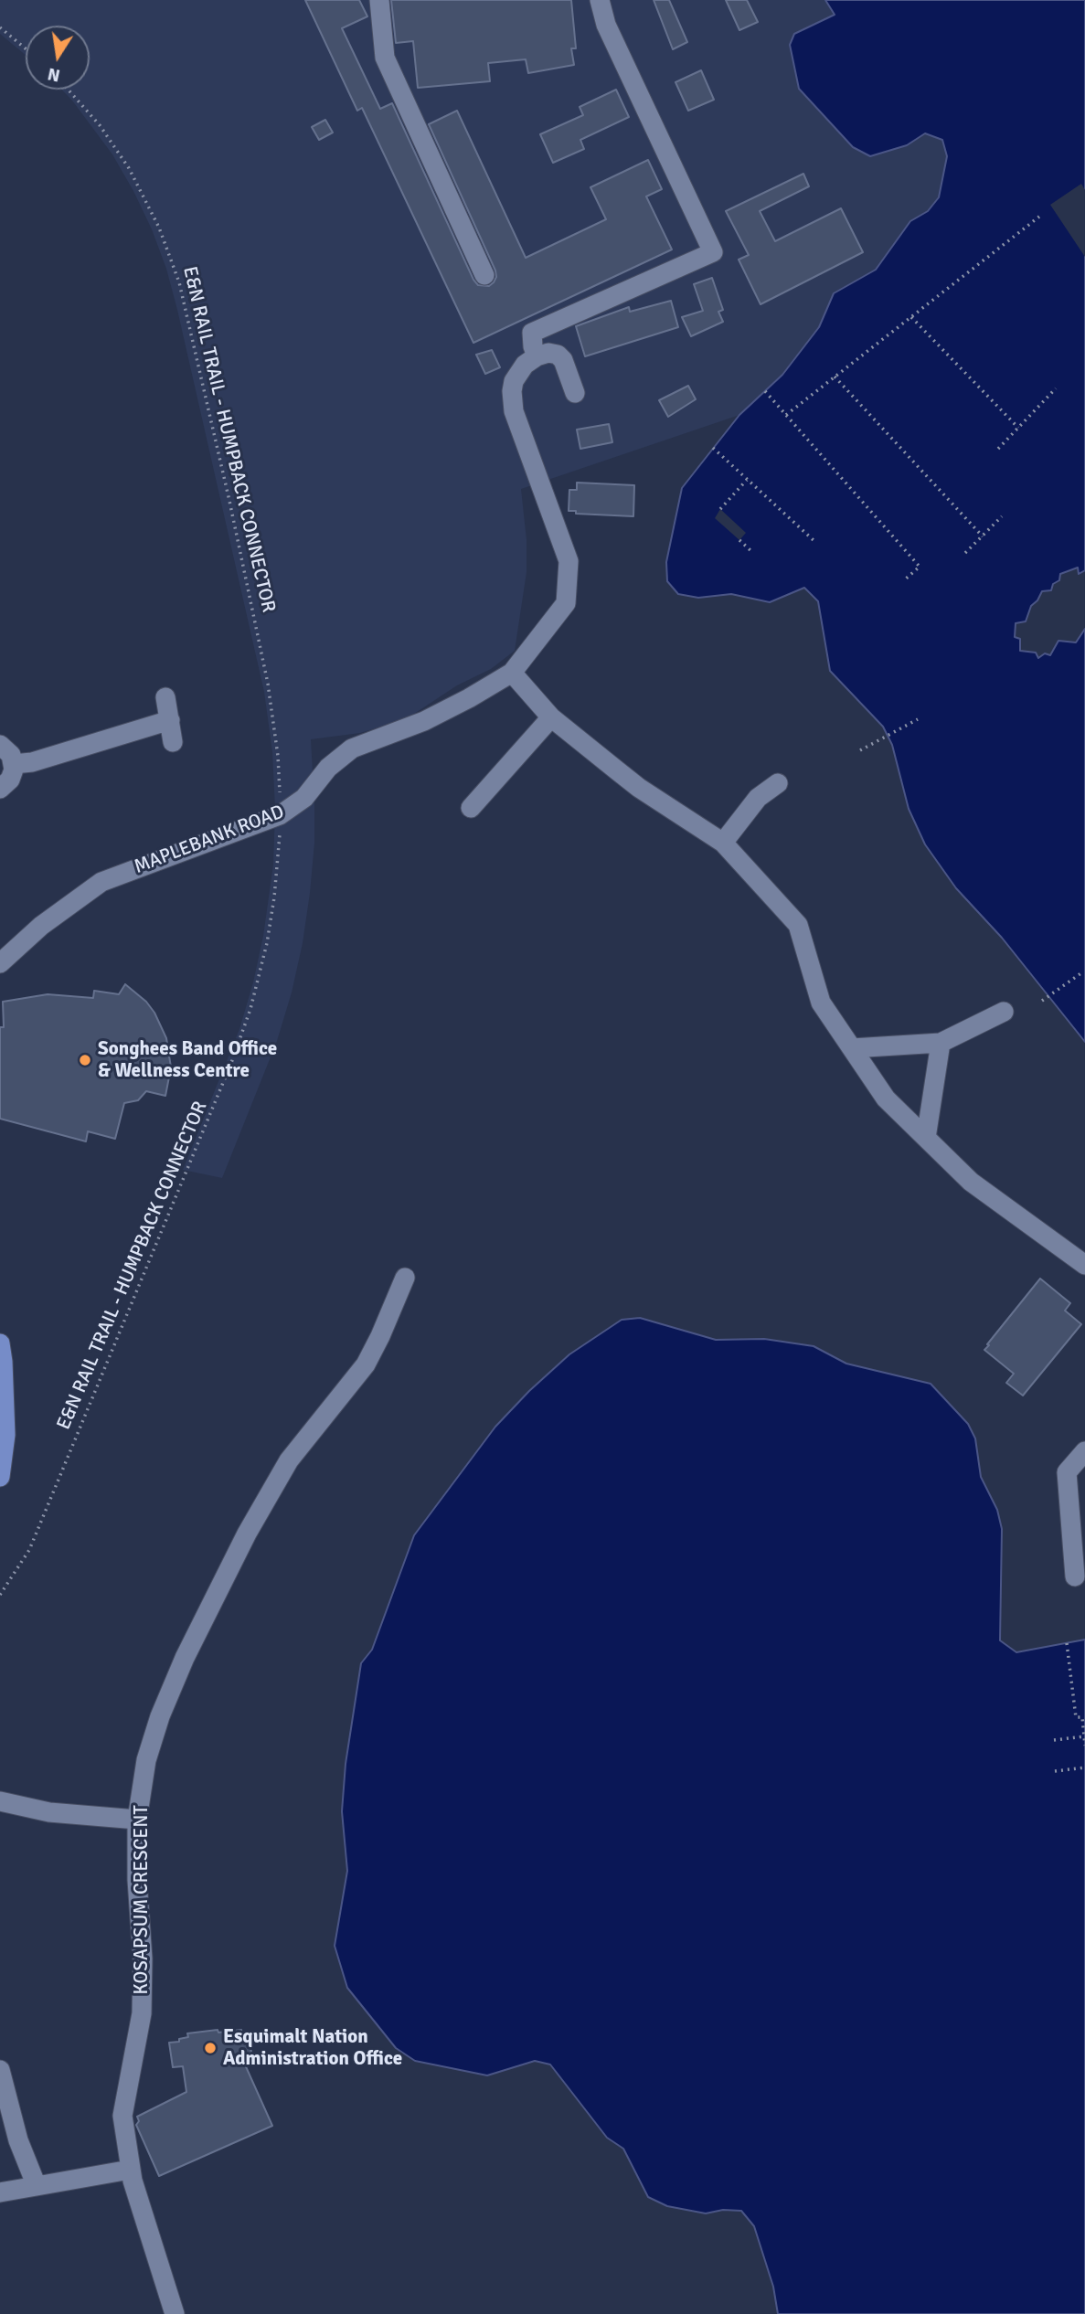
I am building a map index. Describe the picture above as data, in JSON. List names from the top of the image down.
{
  "streets": {
    "street": ["MAPLEBANK ROAD", "KOSAPSUM CRESCENT"],
    "path": ["E&N RAIL TRAIL - HUMPBACK CONNECTOR"]
  },
  "places": ["Songhees Band Office & Wellness Centre", "Esquimalt Nation Administration Office"],
  "north": "bottom"
}
